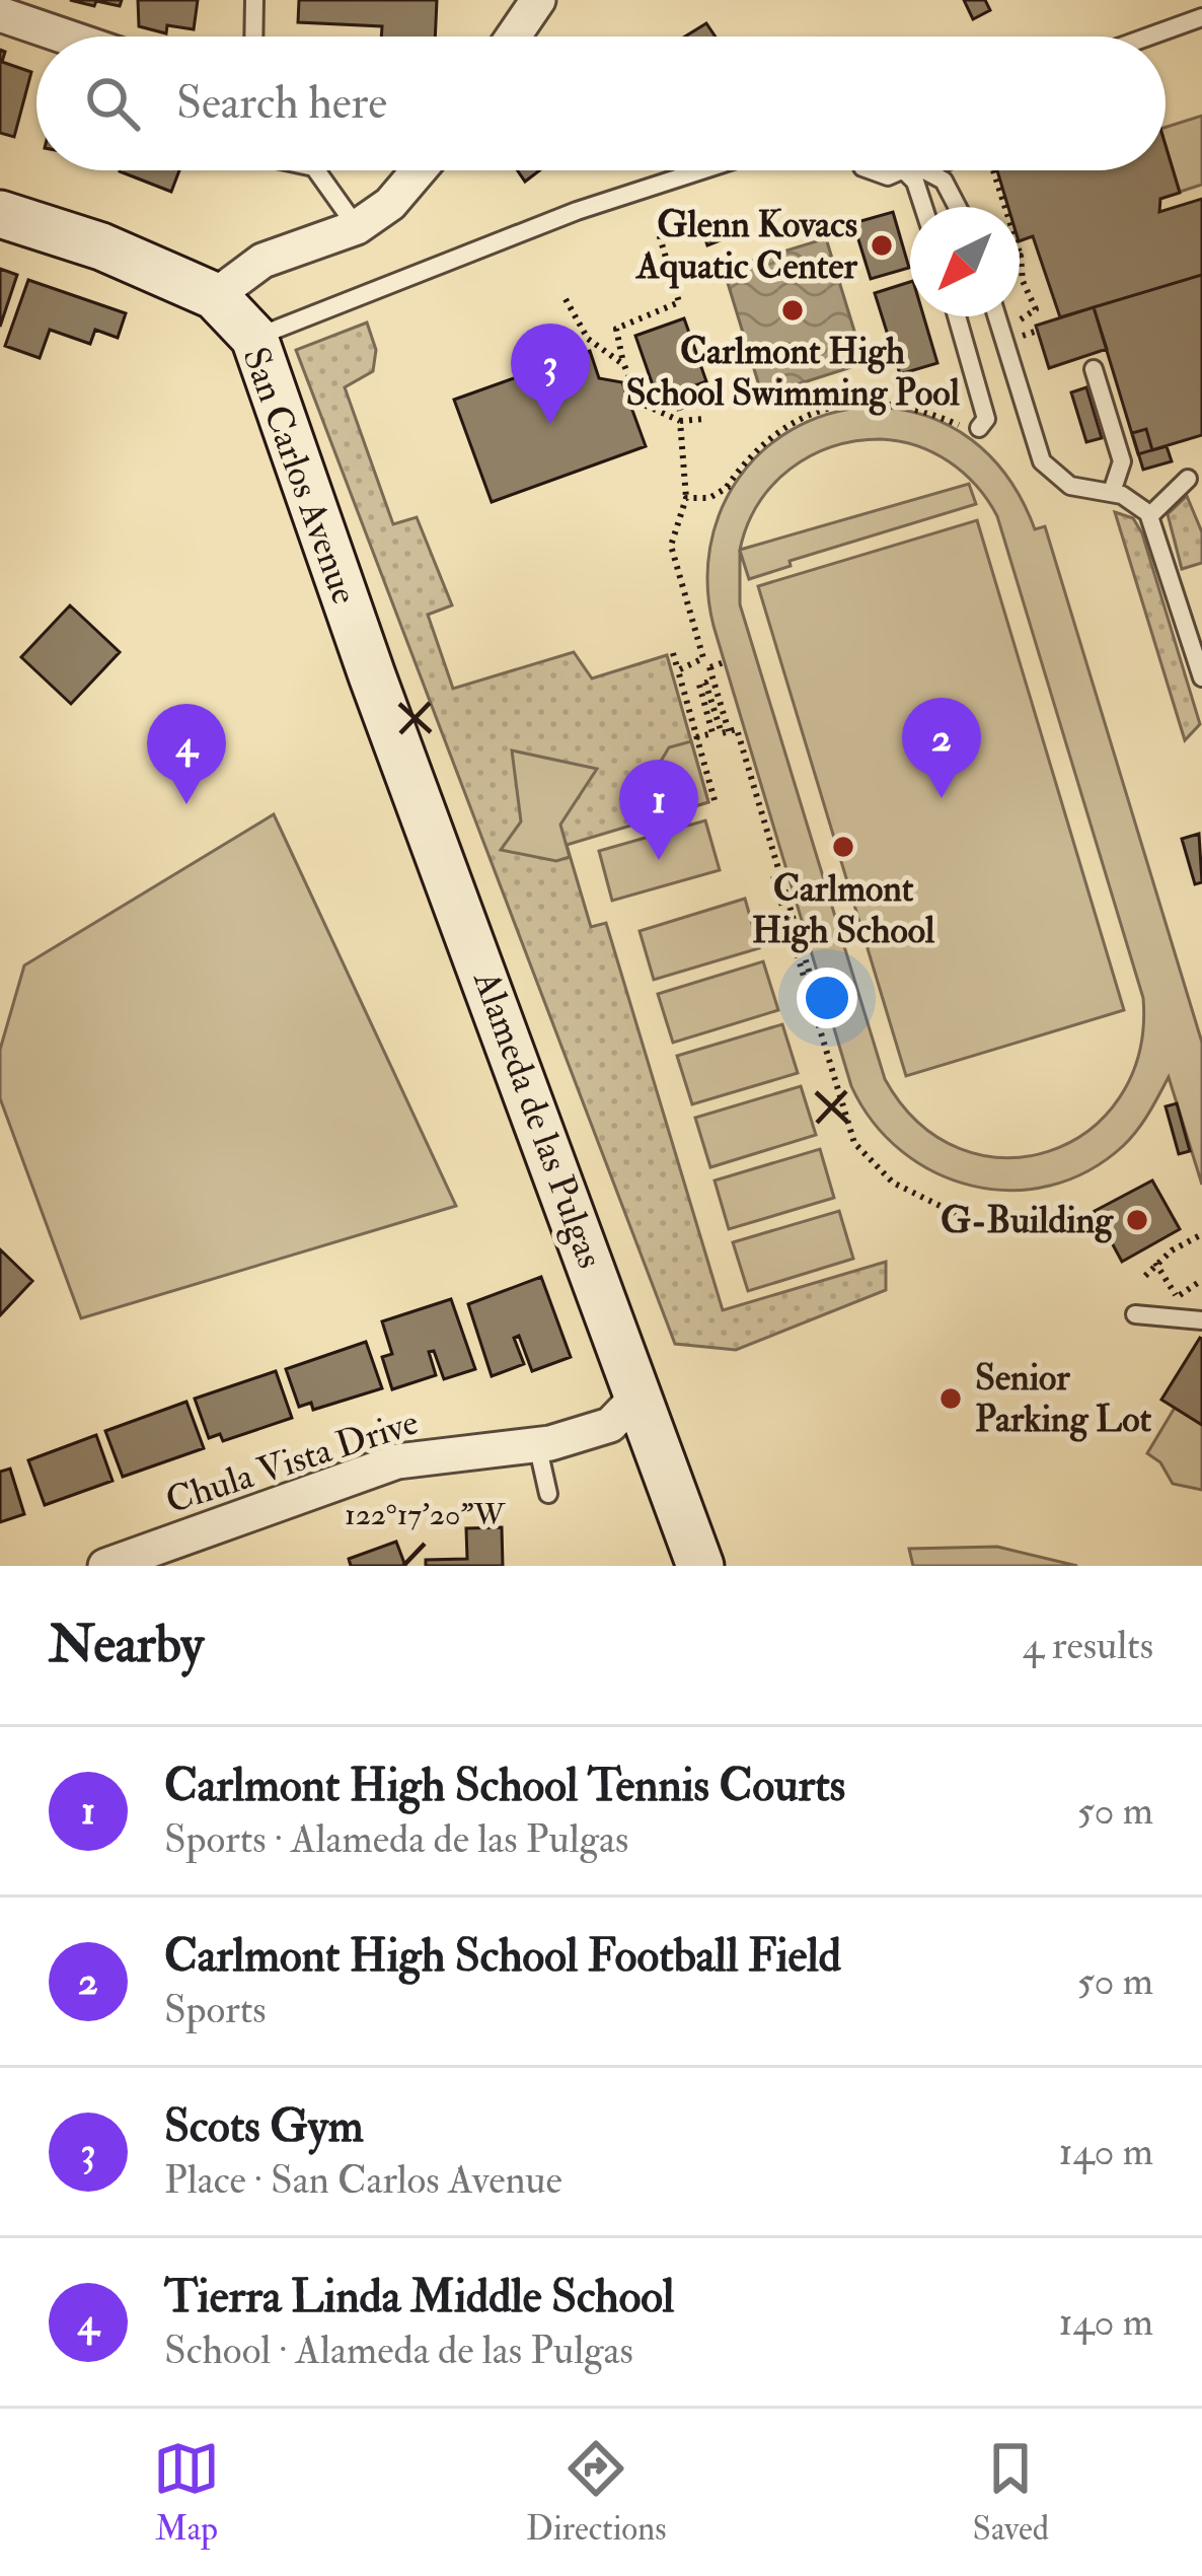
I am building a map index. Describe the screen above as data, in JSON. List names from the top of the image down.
{
  "streets": {
    "main road": ["San Carlos Avenue", "Alameda de las Pulgas"],
    "street": ["Chula Vista Drive"]
  },
  "crossings": [
    ["San Carlos Avenue", "Alameda de las Pulgas"],
    ["Alameda de las Pulgas", "Chula Vista Drive"]
  ],
  "places": [
    "Glenn Kovacs Aquatic Center",
    "Carlmont High School Swimming Pool",
    "Carlmont High School",
    "G-Building",
    "Senior Parking Lot"
  ],
  "north": "bottom left",
  "page": {
    "search": "Search here",
    "pins": [
      "3",
      "2",
      "4",
      "1"
    ],
    "heading": ["Nearby", "4 results"],
    "list": [
      {
        "mark": "1",
        "name": "Carlmont High School Tennis Courts",
        "note": "Sports · Alameda de las Pulgas",
        "value": "50 m"
      },
      {
        "mark": "2",
        "name": "Carlmont High School Football Field",
        "note": "Sports",
        "value": "50 m"
      },
      {
        "mark": "3",
        "name": "Scots Gym",
        "note": "Place · San Carlos Avenue",
        "value": "140 m"
      },
      {
        "mark": "4",
        "name": "Tierra Linda Middle School",
        "note": "School · Alameda de las Pulgas",
        "value": "140 m"
      }
    ],
    "nav": ["Map", "Directions", "Saved"]
  },
  "coordinates": ["122°17'20\"W"]
}
